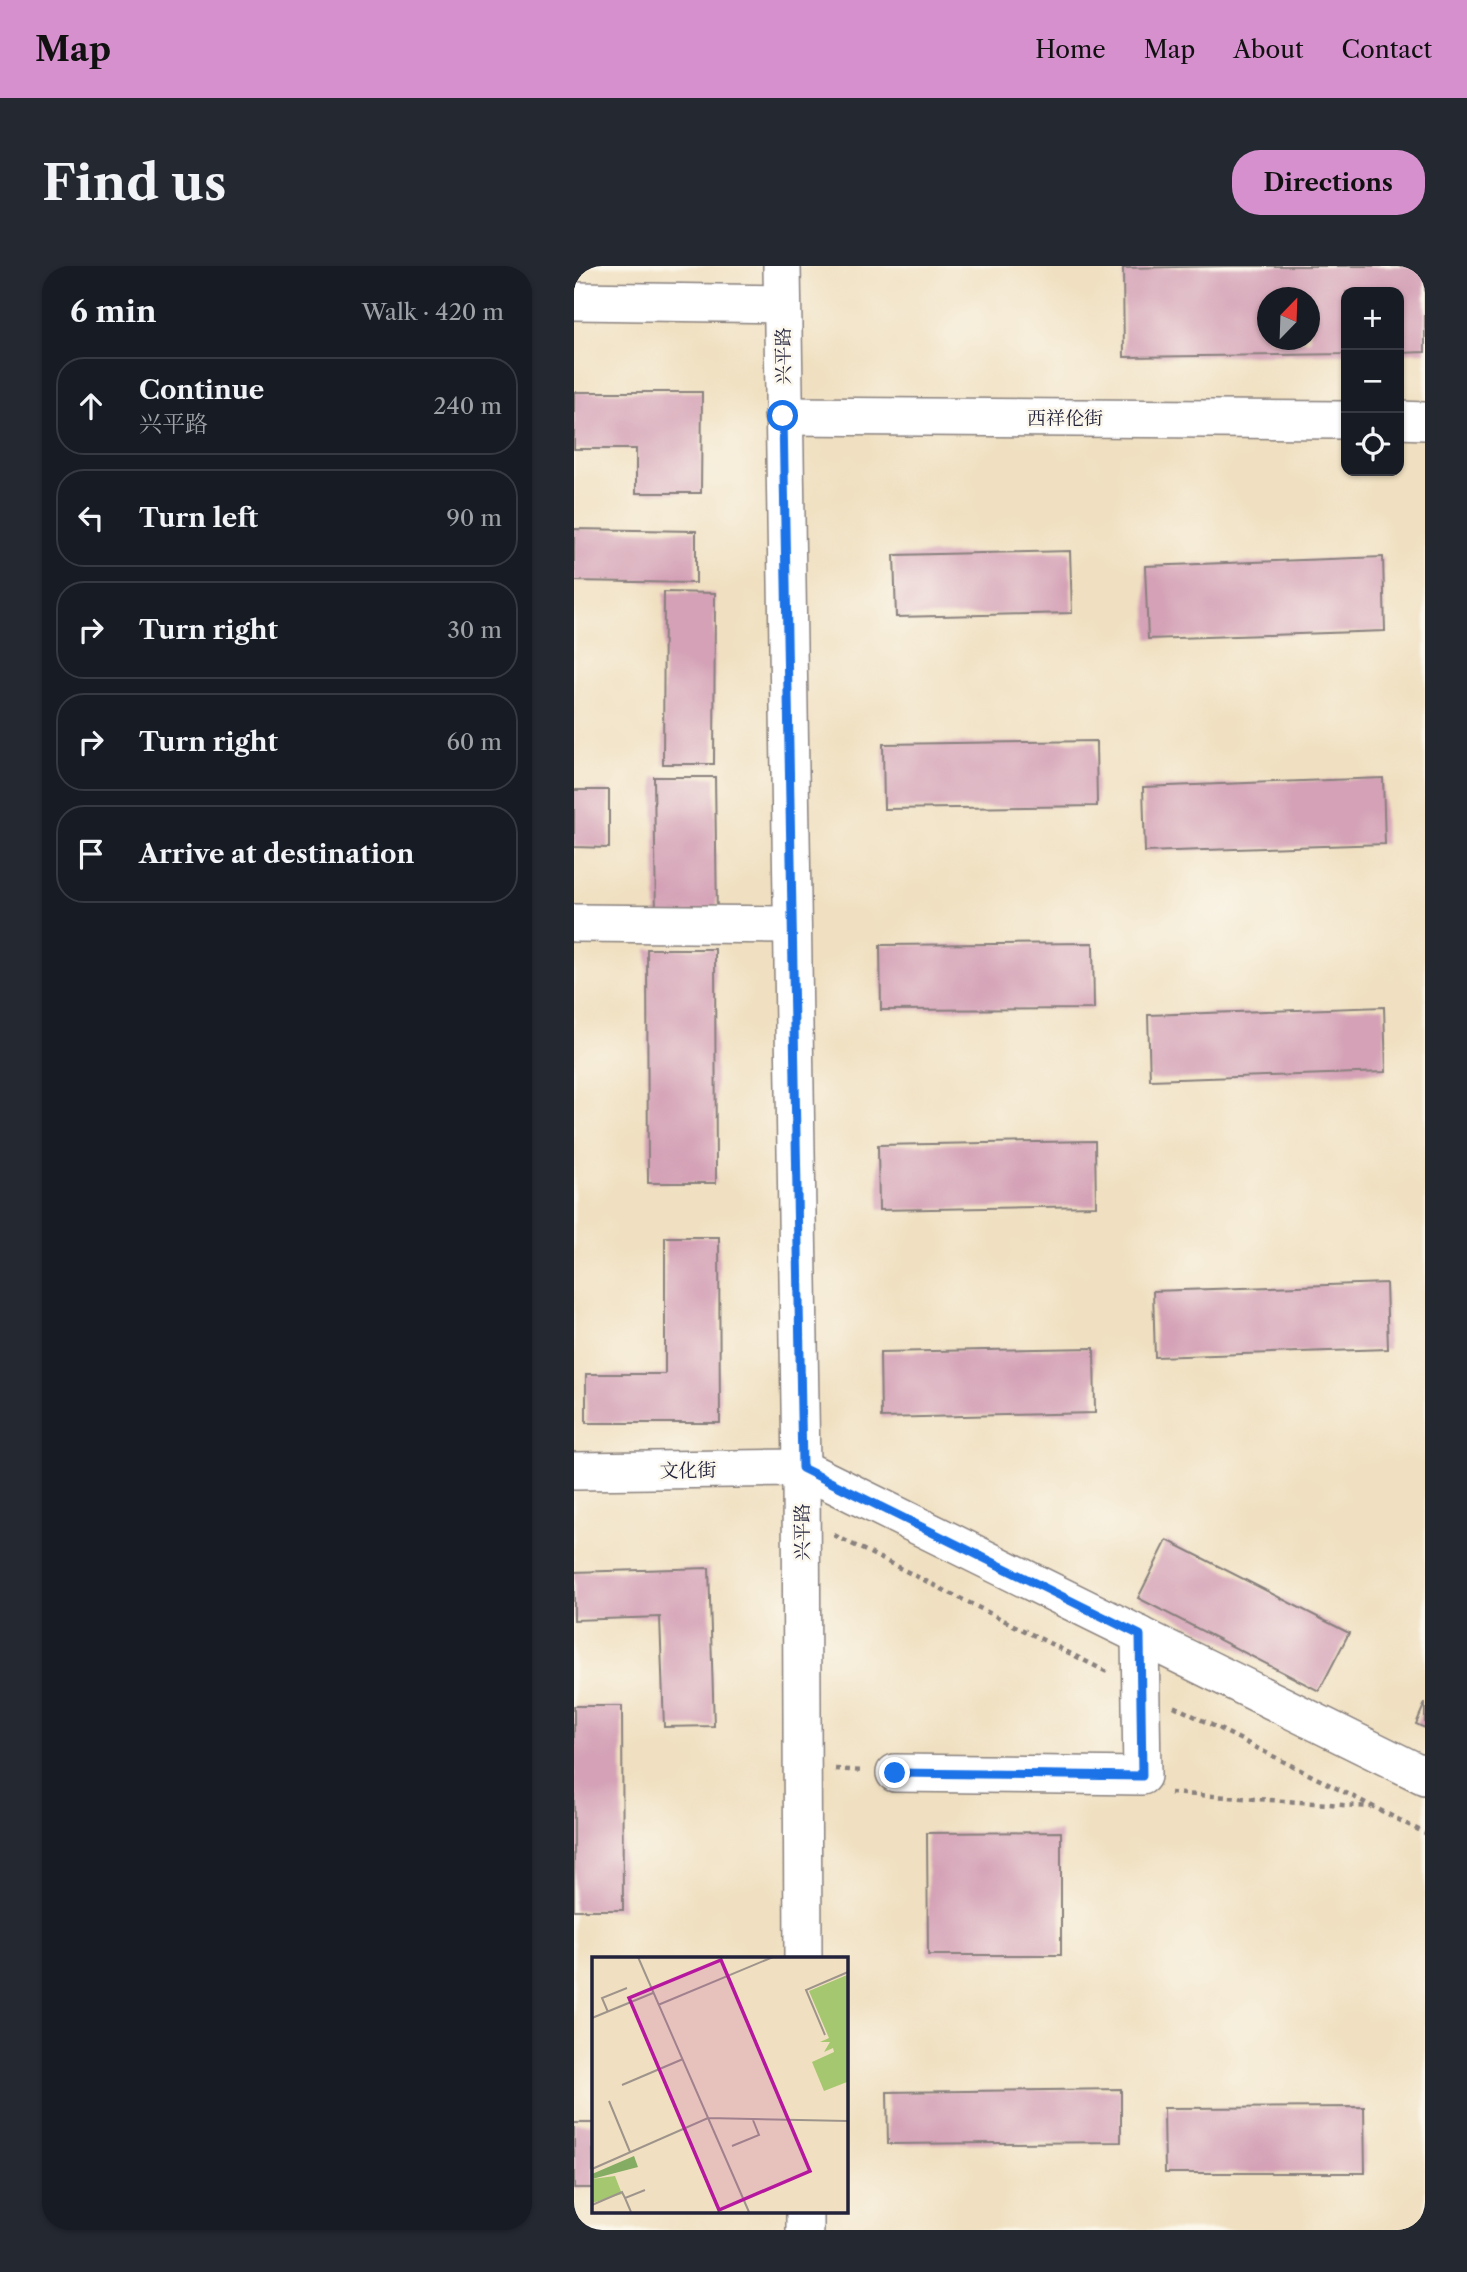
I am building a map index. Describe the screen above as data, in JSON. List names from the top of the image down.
{
  "streets": {
    "street": ["兴平路", "西祥伦街", "文化街"]
  },
  "crossings": [
    ["兴平路", "西祥伦街"],
    ["兴平路", "文化街"]
  ],
  "north": "top right",
  "page": {
    "header": "Map",
    "nav": [
      "Home",
      "Map",
      "About",
      "Contact"
    ],
    "buttons": "Directions",
    "title": "Find us",
    "heading": ["6 min", "Walk · 420 m"],
    "map_buttons": ["+", "−"],
    "list": [
      ["Continue", "兴平路", "240 m"],
      ["Turn left", "90 m"],
      ["Turn right", "30 m"],
      ["Turn right", "60 m"],
      "Arrive at destination"
    ]
  }
}
